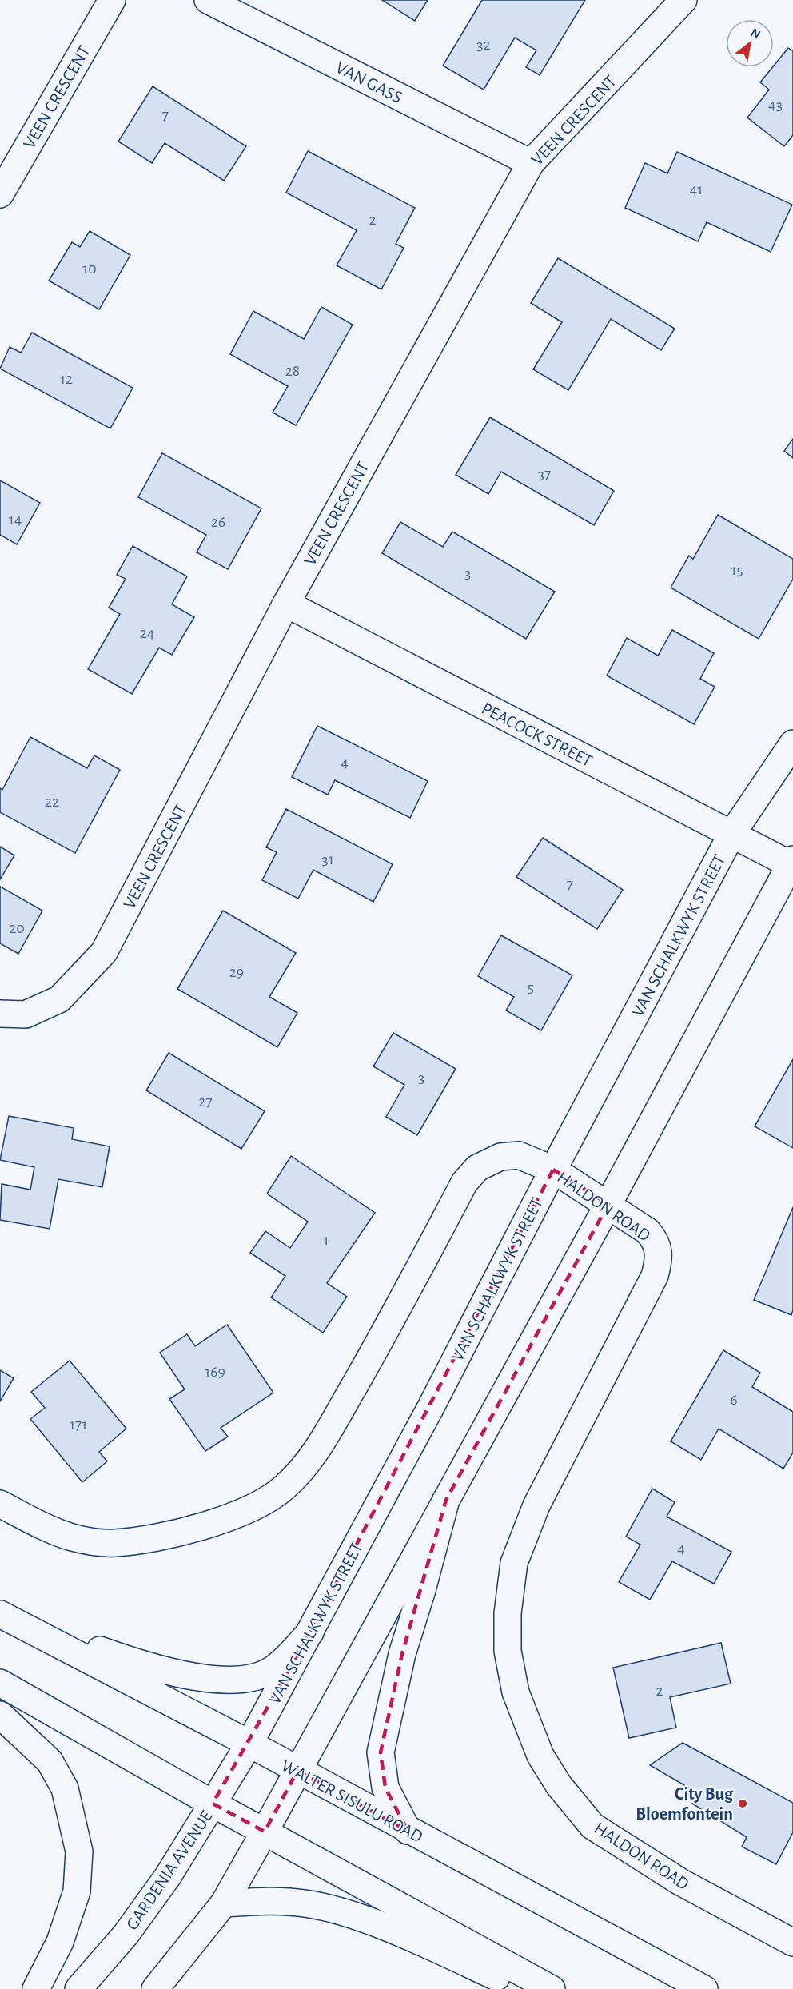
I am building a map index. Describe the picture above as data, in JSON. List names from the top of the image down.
{
  "streets": {
    "main road": [
      "VAN GASS",
      "VEEN CRESCENT",
      "PEACOCK STREET",
      "VAN SCHALKWYK STREET",
      "HALDON ROAD",
      "WALTER SISULU ROAD",
      "GARDENIA AVENUE"
    ]
  },
  "crossings": [
    ["VAN GASS", "VEEN CRESCENT"],
    ["VEEN CRESCENT", "PEACOCK STREET"],
    ["PEACOCK STREET", "VAN SCHALKWYK STREET"],
    ["VAN SCHALKWYK STREET", "HALDON ROAD"],
    ["VAN SCHALKWYK STREET", "WALTER SISULU ROAD"],
    ["VAN SCHALKWYK STREET", "GARDENIA AVENUE"],
    ["WALTER SISULU ROAD", "GARDENIA AVENUE"]
  ],
  "places": ["City Bug Bloemfontein"],
  "house_numbers": [
    "32",
    "43",
    "7",
    "41",
    "2",
    "10",
    "28",
    "12",
    "37",
    "14",
    "26",
    "15",
    "3",
    "24",
    "4",
    "22",
    "31",
    "7",
    "20",
    "29",
    "5",
    "3",
    "27",
    "1",
    "169",
    "6",
    "171",
    "4",
    "2"
  ],
  "north": "top right"
}
